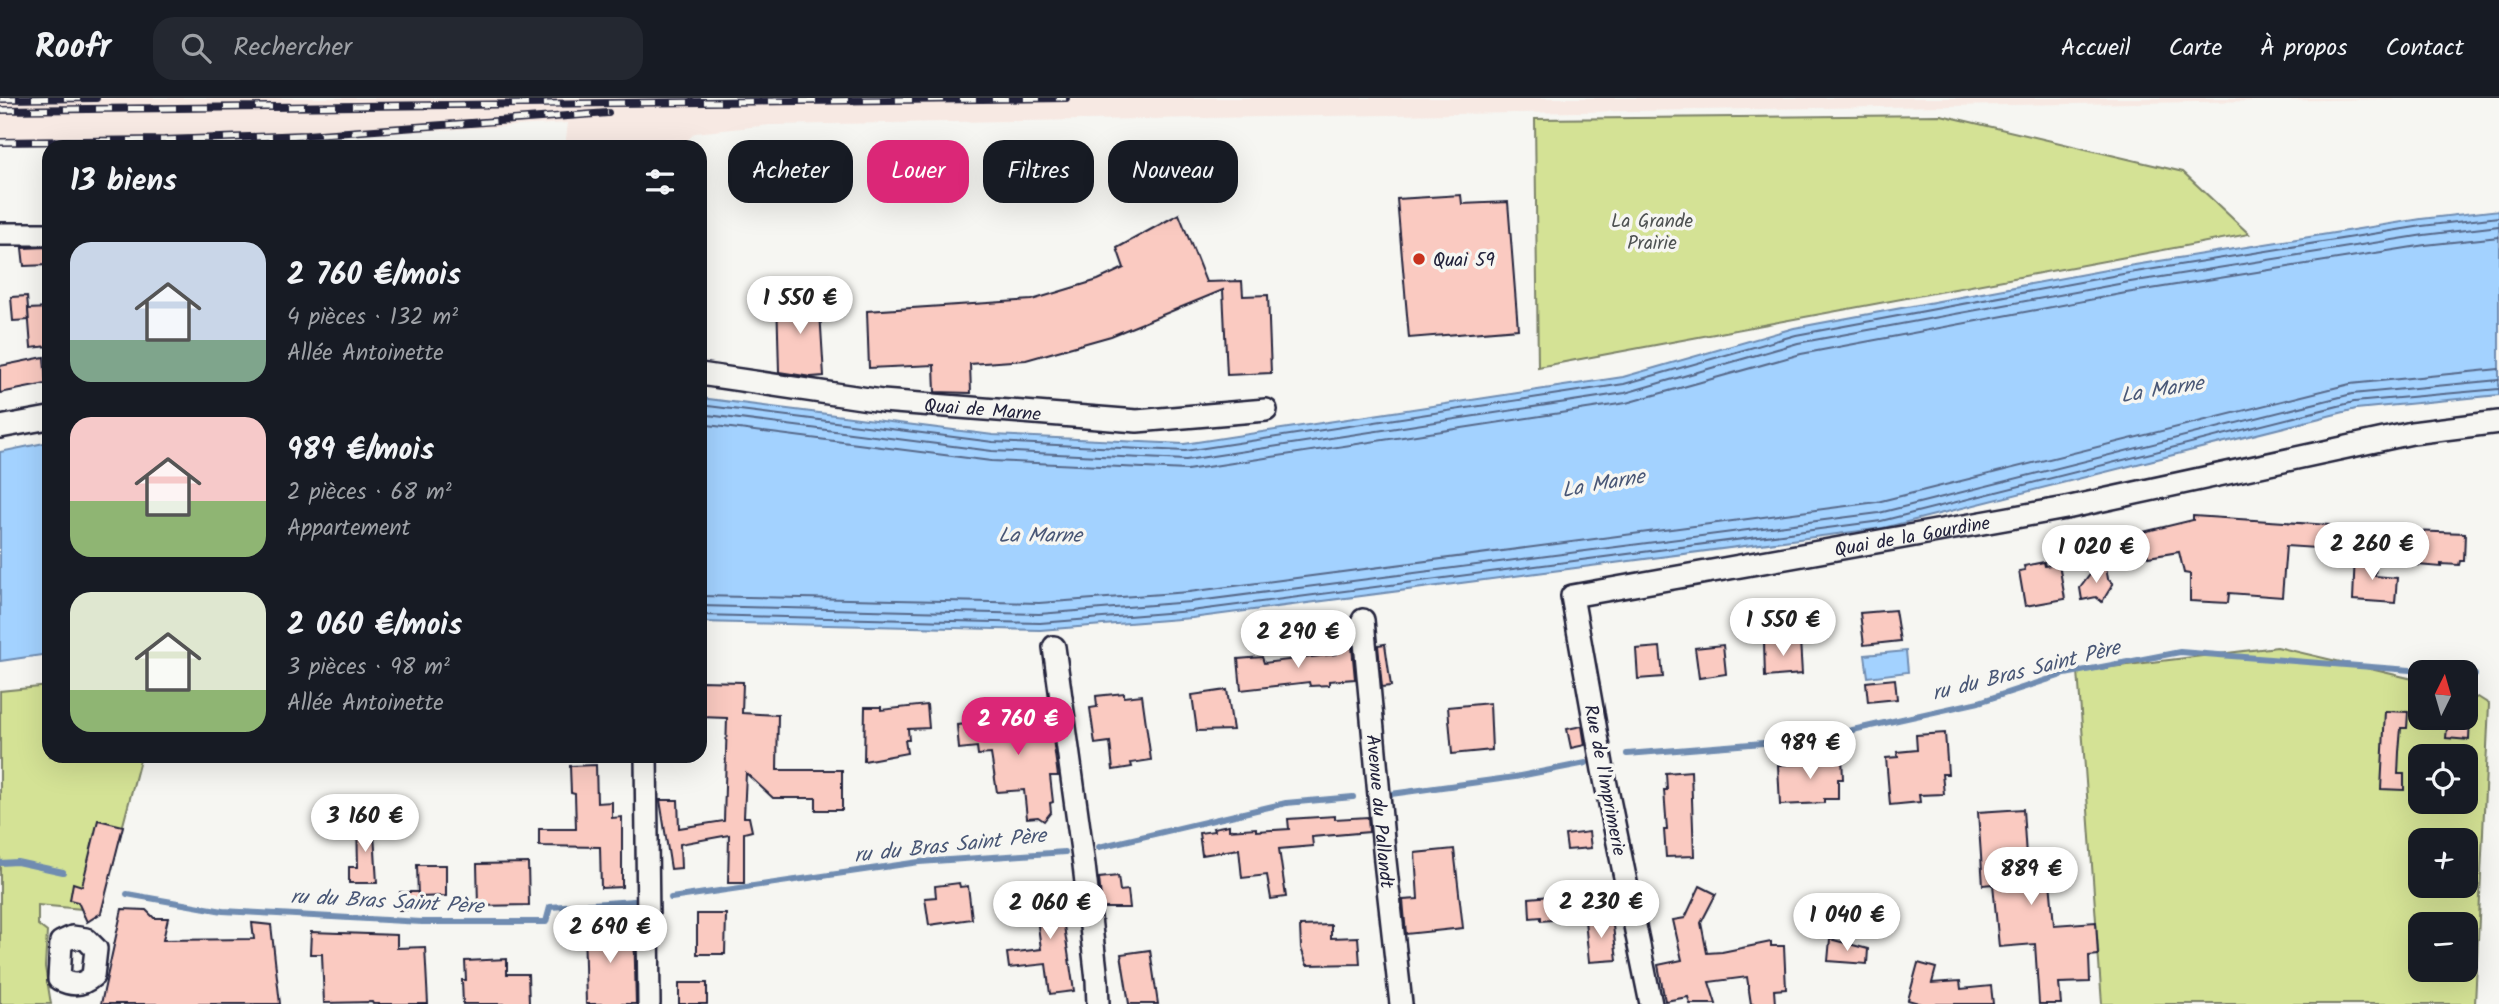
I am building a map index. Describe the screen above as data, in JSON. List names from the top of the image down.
{
  "streets": {
    "street": [
      "Quai de Marne",
      "Quai de la Gourdine",
      "Rue de l'Imprimerie",
      "Avenue du Pallandt"
    ]
  },
  "crossings": [
    ["Quai de la Gourdine", "Rue de l'Imprimerie"]
  ],
  "water": ["La Marne", "ru du Bras Saint Père"],
  "parks": ["La Grande Prairie"],
  "places": ["Quai 59"],
  "north": "top",
  "page": {
    "header": "Roofr",
    "search": "Rechercher",
    "nav": [
      "Accueil",
      "Carte",
      "À propos",
      "Contact"
    ],
    "chip": [
      "Acheter",
      "Louer",
      "Filtres",
      "Nouveau"
    ],
    "heading": "13 biens",
    "list": [
      {
        "name": "2 760 €/mois",
        "note": "4 pièces · 132 m² · Allée Antoinette"
      },
      {
        "name": "989 €/mois",
        "note": "2 pièces · 68 m² · Appartement"
      },
      {
        "name": "2 060 €/mois",
        "note": "3 pièces · 98 m² · Allée Antoinette"
      }
    ],
    "price": [
      "1 550 €",
      "2 260 €",
      "1 020 €",
      "1 550 €",
      "2 290 €",
      "2 760 €",
      "989 €",
      "3 160 €",
      "889 €",
      "2 230 €",
      "2 060 €",
      "1 040 €",
      "2 690 €"
    ],
    "map_buttons": ["+", "−"]
  }
}
